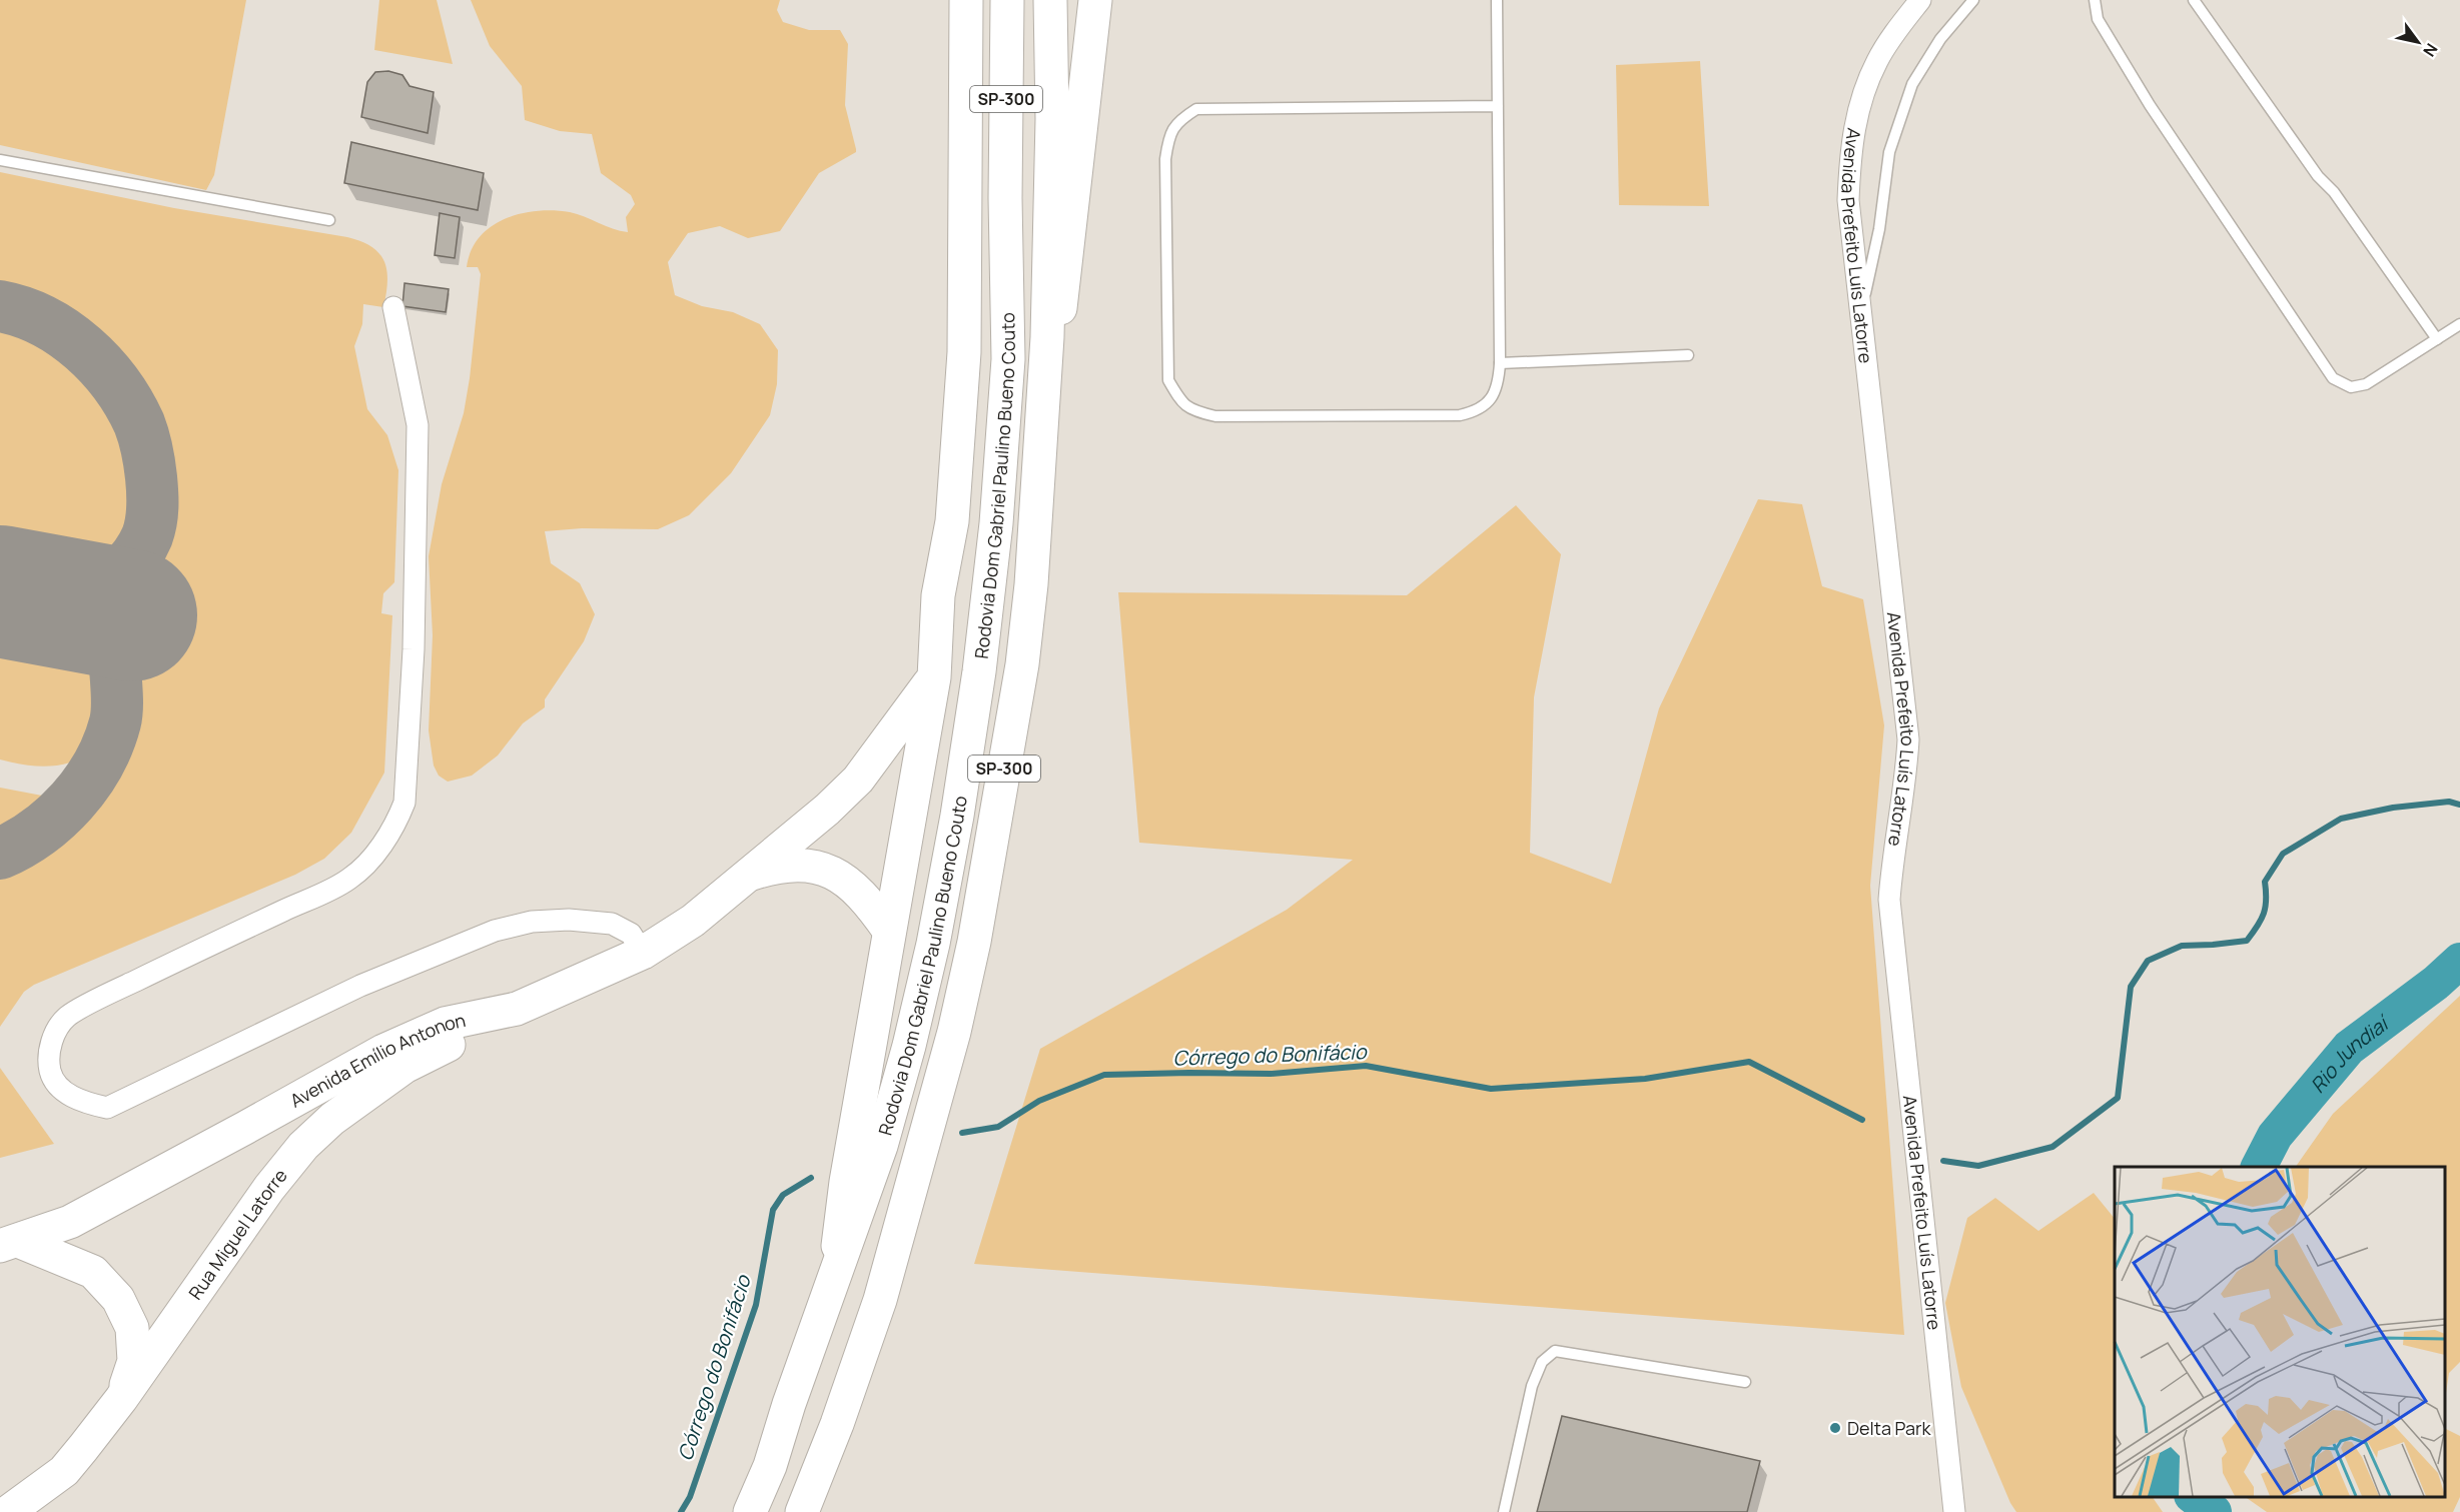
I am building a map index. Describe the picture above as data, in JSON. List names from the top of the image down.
{
  "streets": {
    "main road": [
      "SP-300",
      "Rodovia Dom Gabriel Paulino Bueno Couto",
      "Avenida Emílio Antonon",
      "Rua Miguel Latorre"
    ],
    "street": ["Avenida Prefeito Luís Latorre"]
  },
  "crossings": [
    ["Avenida Emílio Antonon", "Rua Miguel Latorre"]
  ],
  "water": ["Córrego do Bonifácio", "Rio Jundiaí"],
  "places": ["Delta Park"],
  "north": "bottom right"
}
